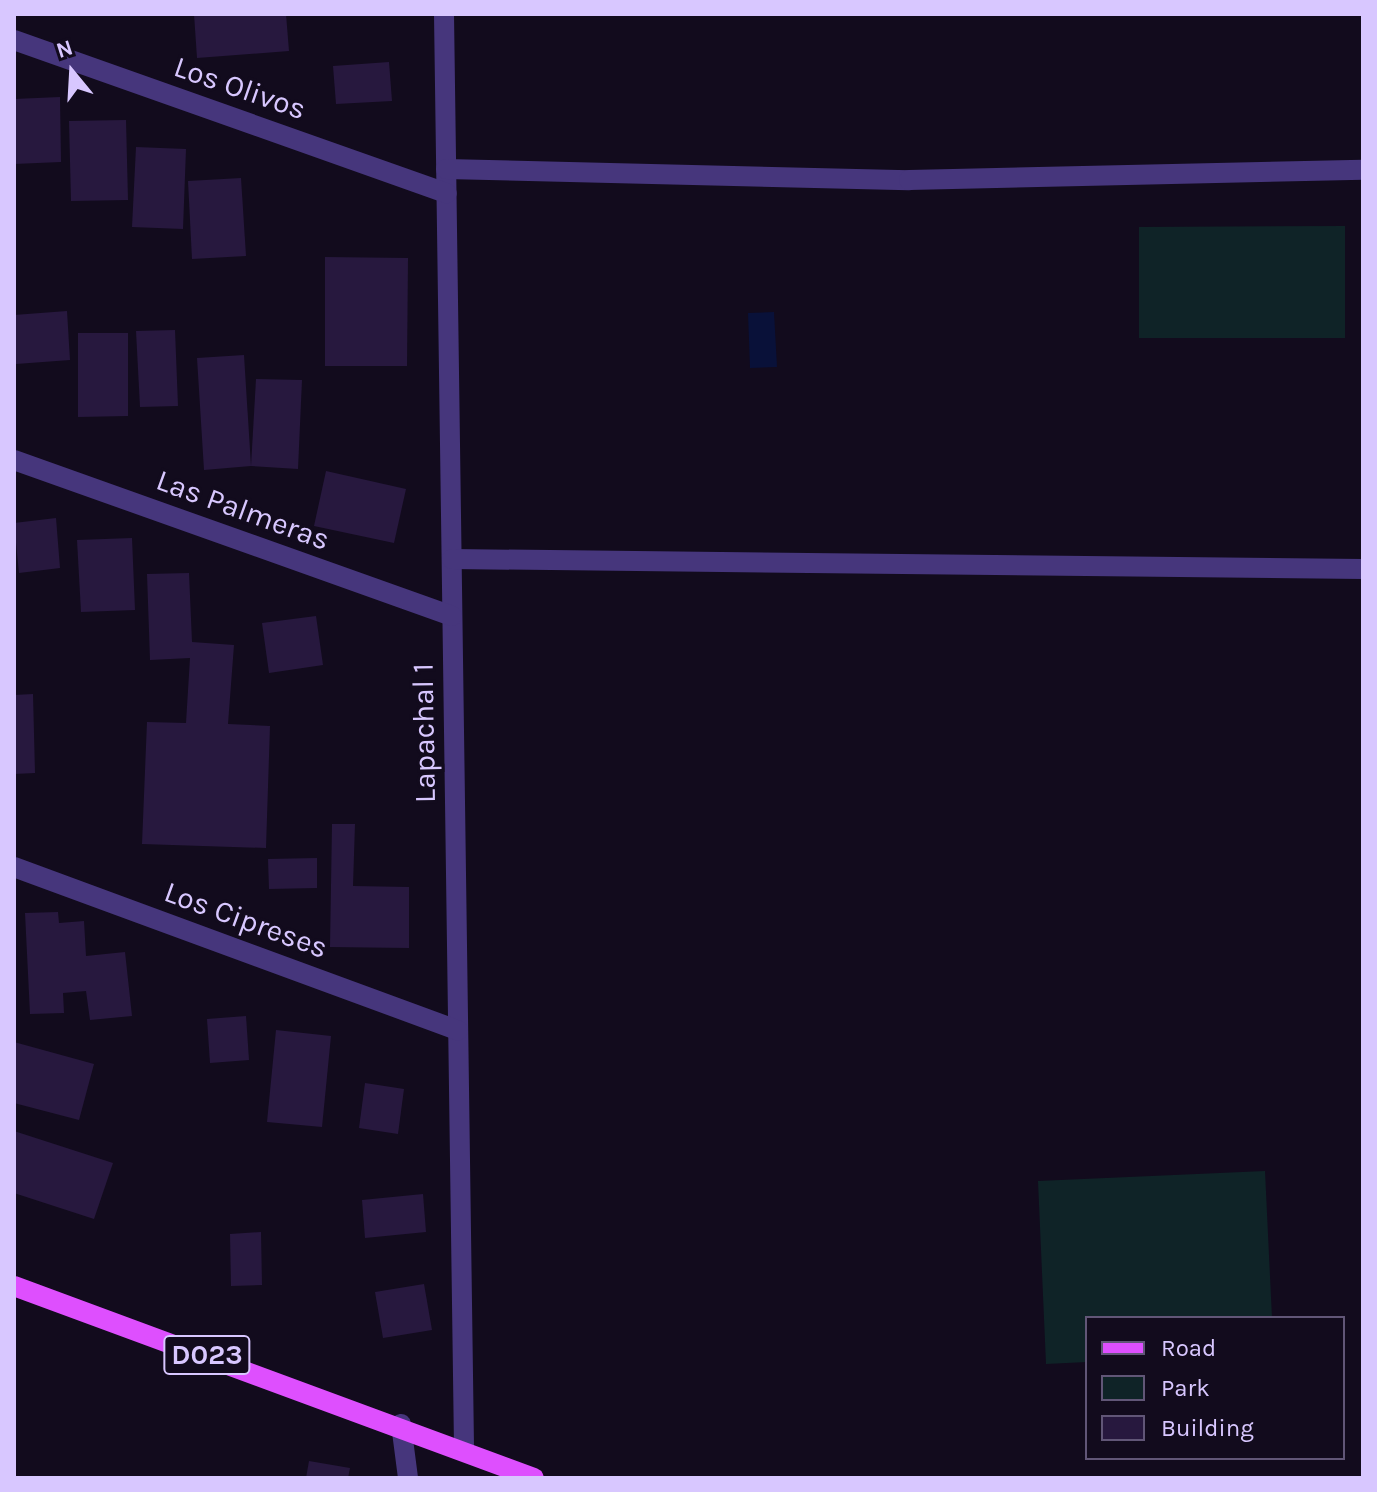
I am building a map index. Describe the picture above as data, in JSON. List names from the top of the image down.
{
  "streets": {
    "main road": ["D023"],
    "street": [
      "Los Olivos",
      "Las Palmeras",
      "Lapachal 1",
      "Los Cipreses"
    ]
  },
  "crossings": [
    ["Los Olivos", "Lapachal 1"],
    ["Las Palmeras", "Lapachal 1"],
    ["Lapachal 1", "Los Cipreses"],
    ["Lapachal 1", "D023"]
  ],
  "legend": ["Road", "Park", "Building"],
  "north": "top"
}
